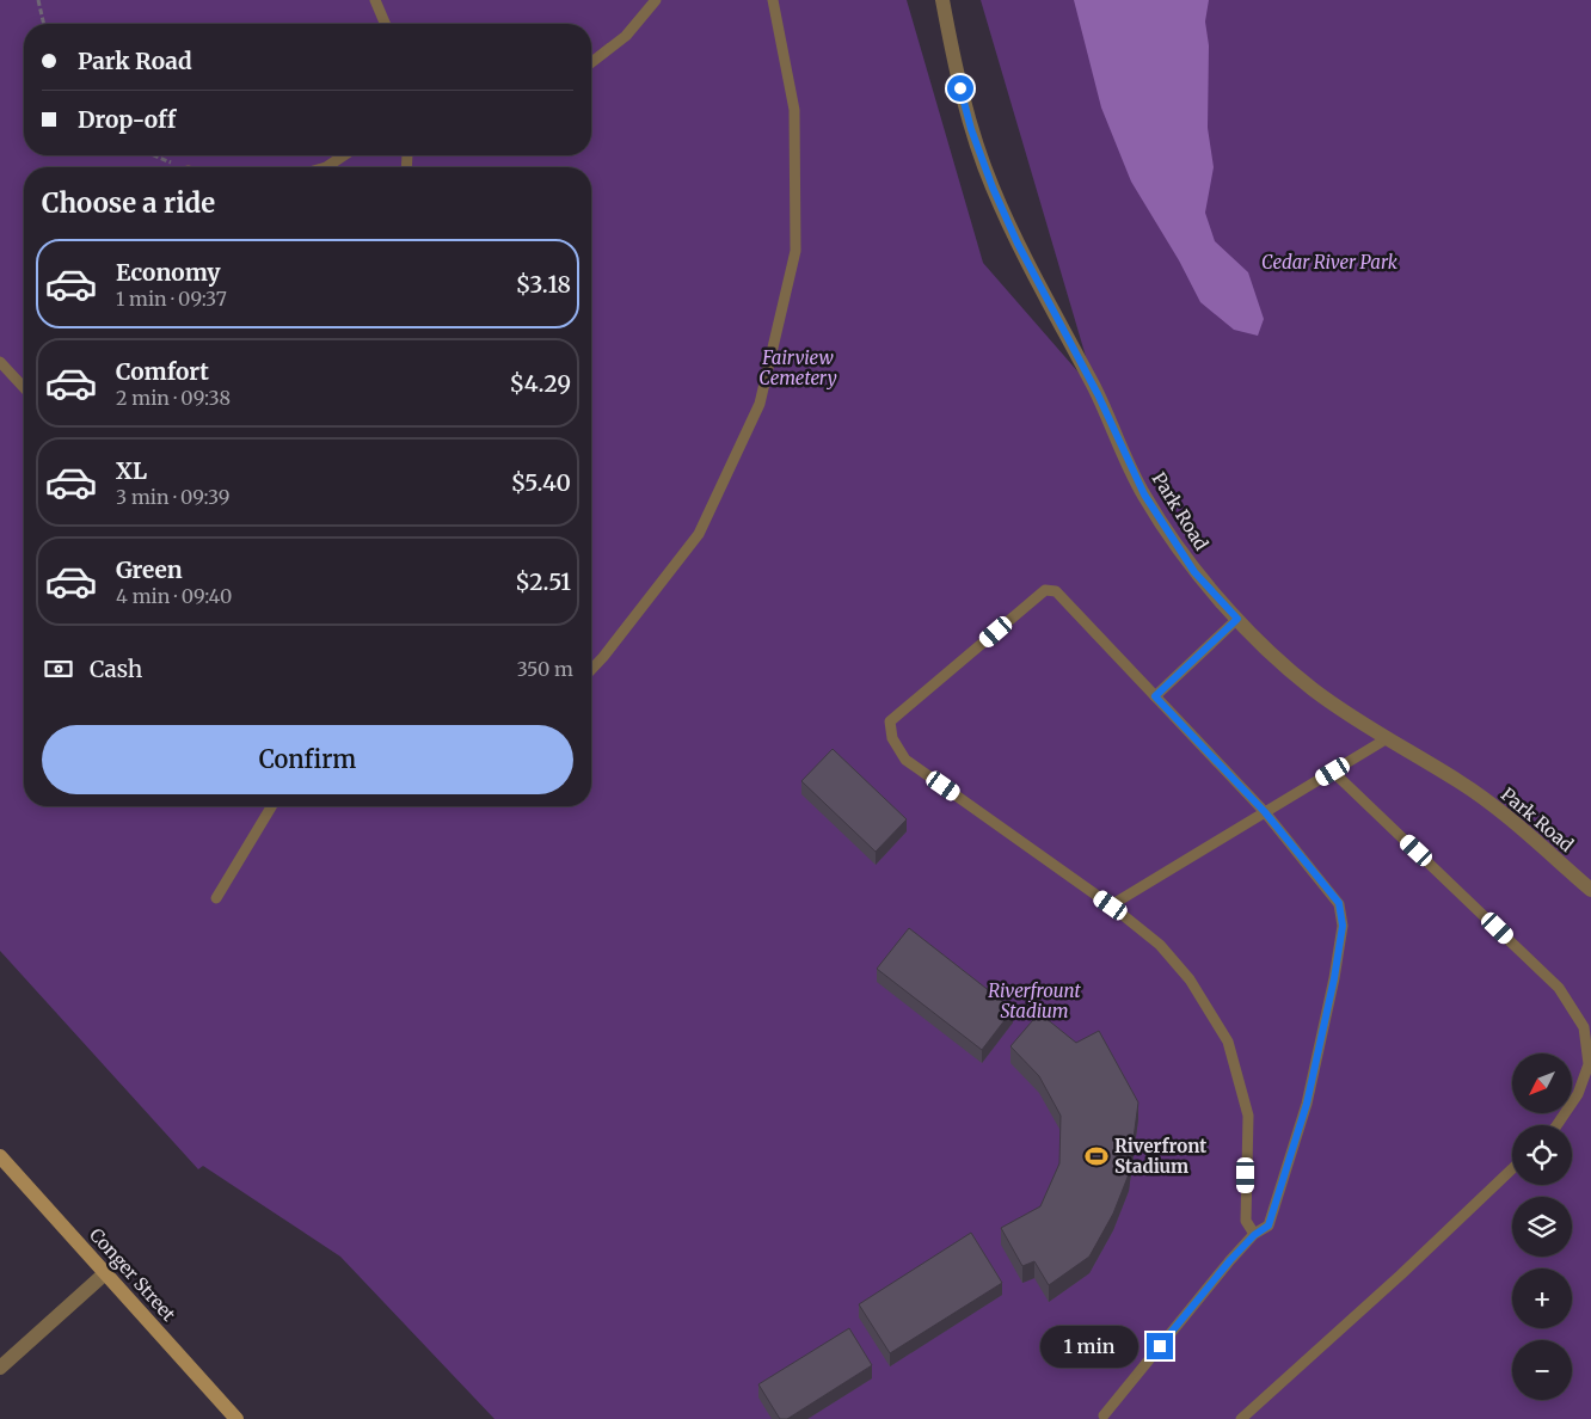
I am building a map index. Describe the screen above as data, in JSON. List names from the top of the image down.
{
  "streets": {
    "main road": ["Conger Street"],
    "street": ["Park Road"]
  },
  "parks": ["Cedar River Park", "Fairview Cemetery", "Riverfrount Stadium"],
  "places": {
    "sports": ["Riverfront Stadium"]
  },
  "north": "bottom left",
  "page": {
    "banner": ["Park Road", "Drop-off"],
    "heading": "Choose a ride",
    "list": [
      {
        "name": "Economy",
        "note": "1 min · 09:37",
        "value": "$3.18"
      },
      {
        "name": "Comfort",
        "note": "2 min · 09:38",
        "value": "$4.29"
      },
      {
        "name": "XL",
        "note": "3 min · 09:39",
        "value": "$5.40"
      },
      {
        "name": "Green",
        "note": "4 min · 09:40",
        "value": "$2.51"
      }
    ],
    "pay": ["Cash", "350 m"],
    "buttons": "Confirm",
    "map_buttons": ["+", "−"],
    "bubble": "1 min"
  }
}
